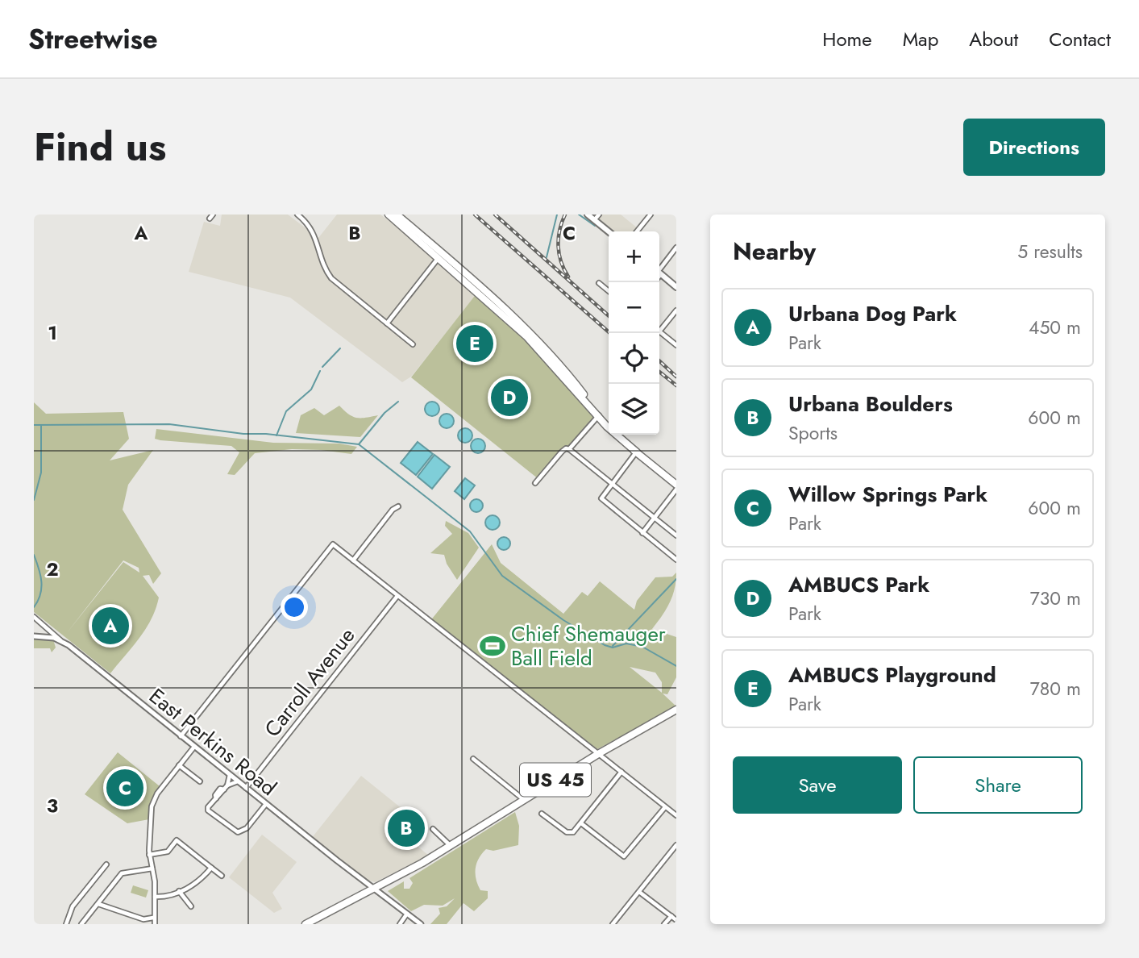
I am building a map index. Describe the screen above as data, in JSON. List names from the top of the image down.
{
  "streets": {
    "main road": ["US 45"],
    "street": ["Carroll Avenue", "East Perkins Road"]
  },
  "crossings": [
    ["Carroll Avenue", "East Perkins Road"],
    ["East Perkins Road", "US 45"]
  ],
  "places": {
    "sports": ["Chief Shemauger Ball Field"]
  },
  "page": {
    "header": "Streetwise",
    "nav": [
      "Home",
      "Map",
      "About",
      "Contact"
    ],
    "title": "Find us",
    "buttons": [
      "Directions",
      ["Save", "Share"]
    ],
    "heading": ["Nearby", "5 results"],
    "map_buttons": ["+", "−"],
    "list": [
      {
        "mark": "A",
        "name": "Urbana Dog Park",
        "note": "Park",
        "value": "450 m"
      },
      {
        "mark": "B",
        "name": "Urbana Boulders",
        "note": "Sports",
        "value": "600 m"
      },
      {
        "mark": "C",
        "name": "Willow Springs Park",
        "note": "Park",
        "value": "600 m"
      },
      {
        "mark": "D",
        "name": "AMBUCS Park",
        "note": "Park",
        "value": "730 m"
      },
      {
        "mark": "E",
        "name": "AMBUCS Playground",
        "note": "Park",
        "value": "780 m"
      }
    ],
    "pins": [
      "E",
      "D",
      "A",
      "C",
      "B"
    ]
  },
  "grid": {
    "columns": ["A", "B", "C"],
    "rows": ["1", "2", "3"]
  }
}
